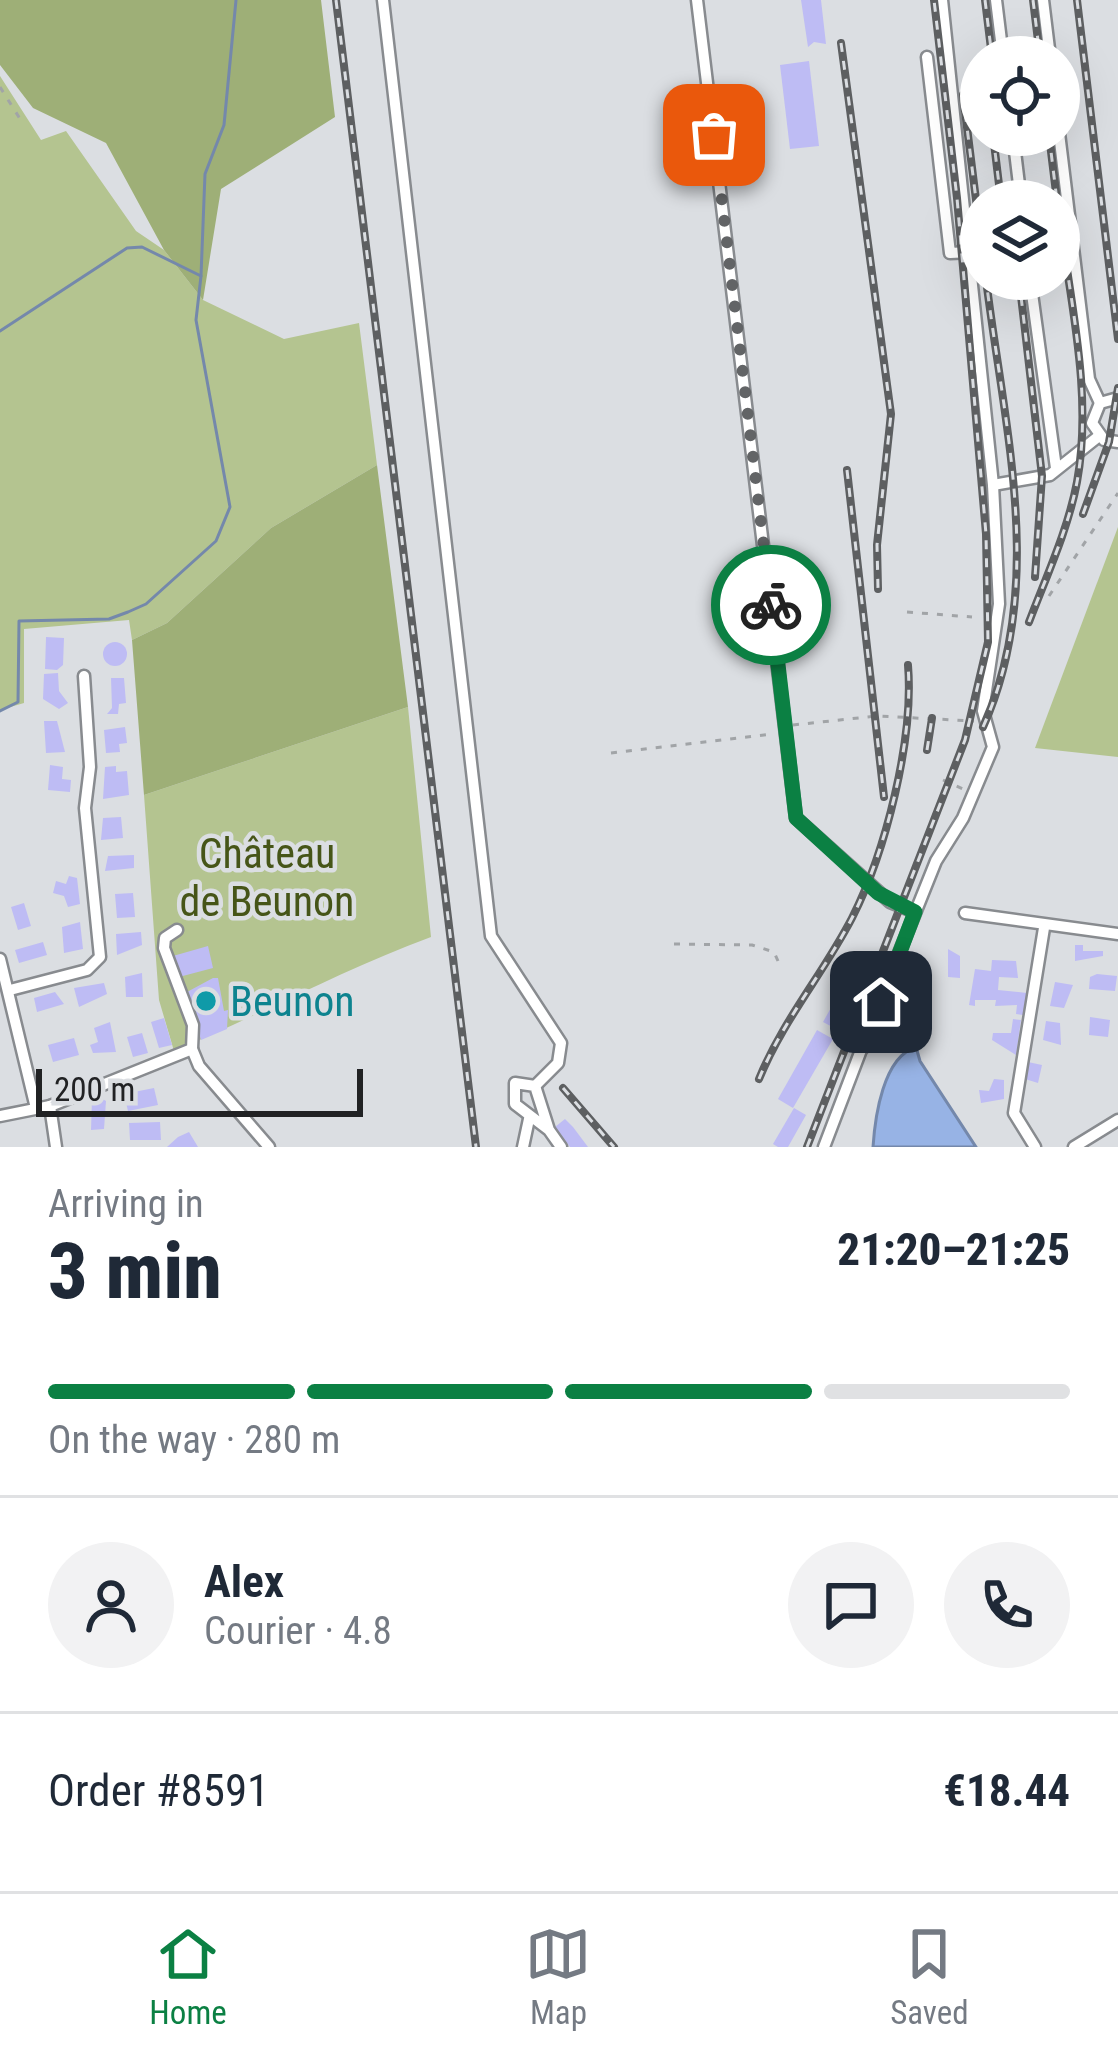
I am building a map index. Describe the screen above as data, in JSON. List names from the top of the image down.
{
  "parks": ["Château de Beunon"],
  "places": ["Beunon"],
  "scale_bar": "200 m",
  "page": {
    "scale": "200 m",
    "heading": ["3 min", "Arriving in", "21:20–21:25"],
    "panel": [
      "Alex",
      "Courier · 4.8",
      "Order #8591",
      "€18.44"
    ],
    "bar": "On the way · 280 m",
    "tabs": ["Home", "Map", "Saved"]
  }
}
